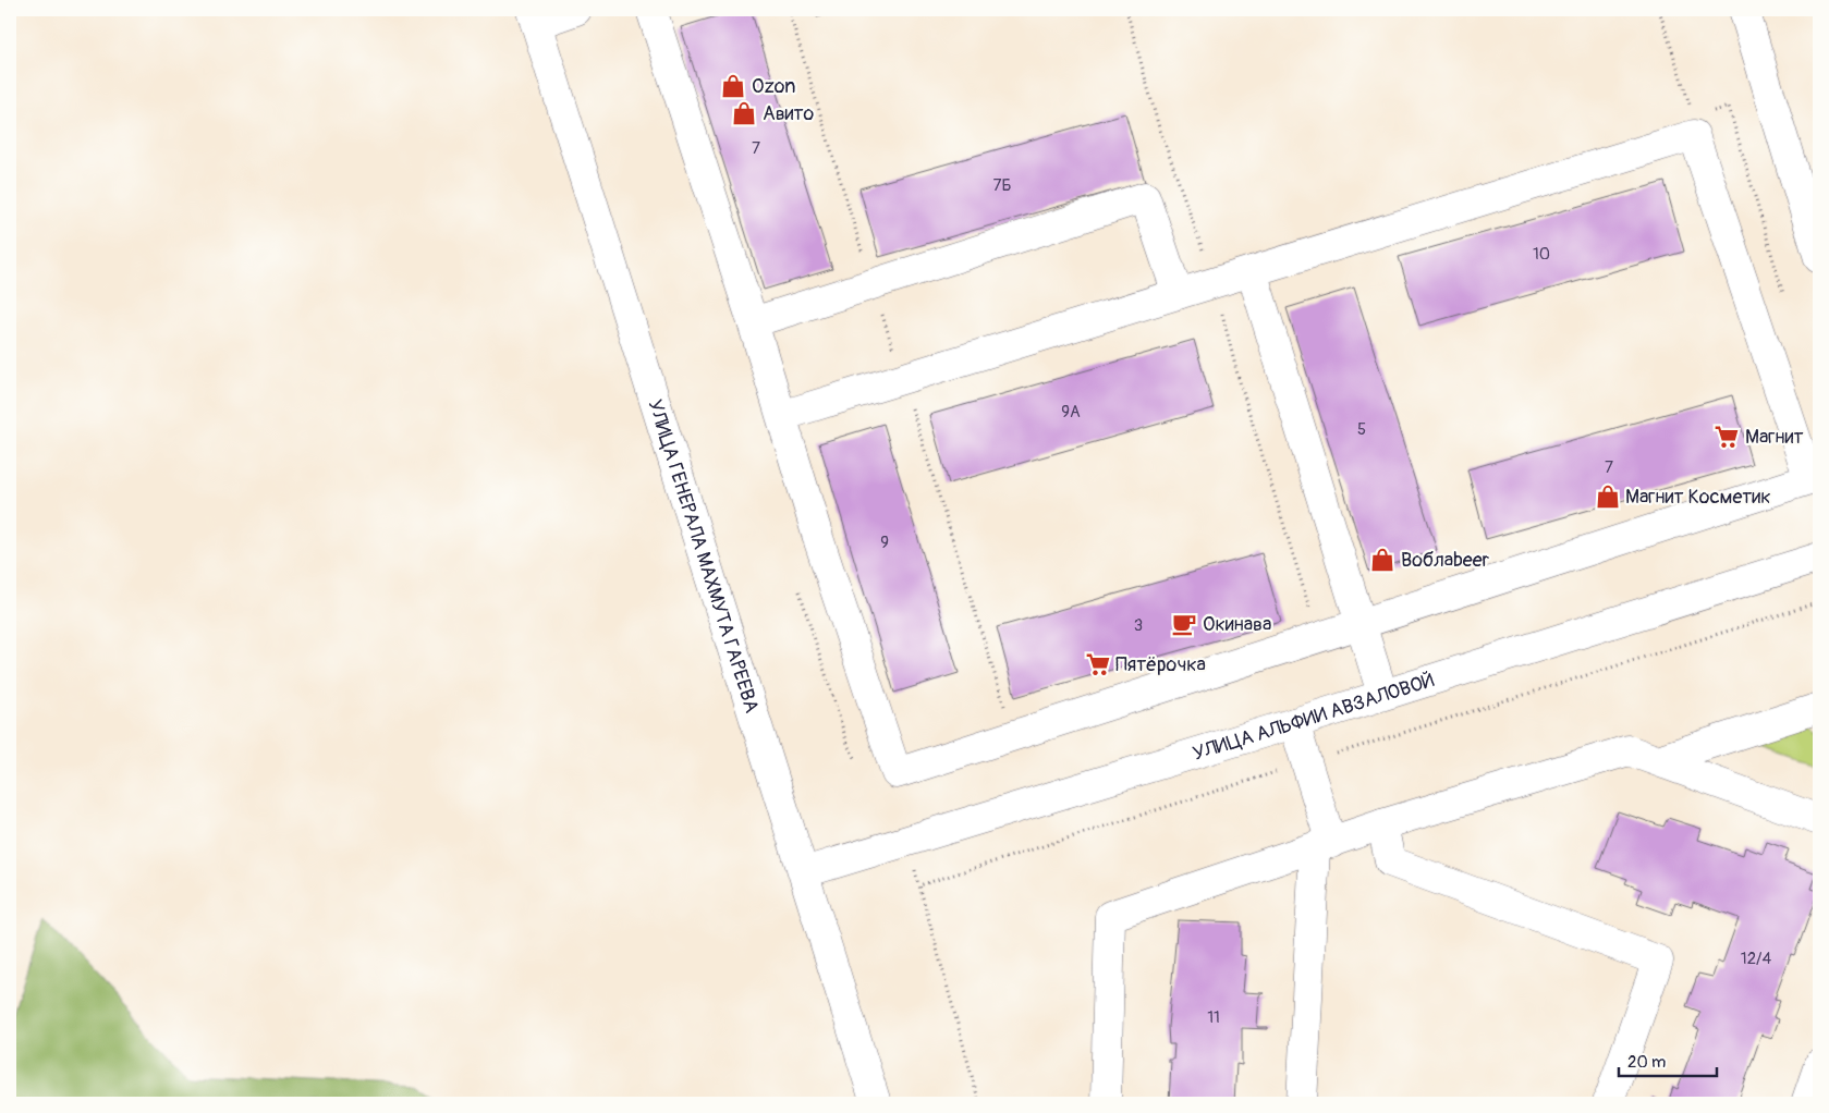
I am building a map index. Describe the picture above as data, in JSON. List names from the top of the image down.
{
  "streets": {
    "street": ["УЛИЦА ГЕНЕРАЛА МАХМУТА ГАРЕЕВА", "УЛИЦА АЛЬФИИ АВЗАЛОВОЙ"]
  },
  "crossings": [
    ["УЛИЦА ГЕНЕРАЛА МАХМУТА ГАРЕЕВА", "УЛИЦА АЛЬФИИ АВЗАЛОВОЙ"]
  ],
  "places": {
    "shop": [
      "Ozon",
      "Авито",
      "Магнит Косметик",
      "Воблаbeer"
    ],
    "supermarket": ["Магнит", "Пятёрочка"],
    "cafe": ["Окинава"]
  },
  "house_numbers": [
    "7",
    "7Б",
    "10",
    "9А",
    "5",
    "7",
    "9",
    "3",
    "12/4",
    "11"
  ],
  "scale_bar": "20 m"
}
